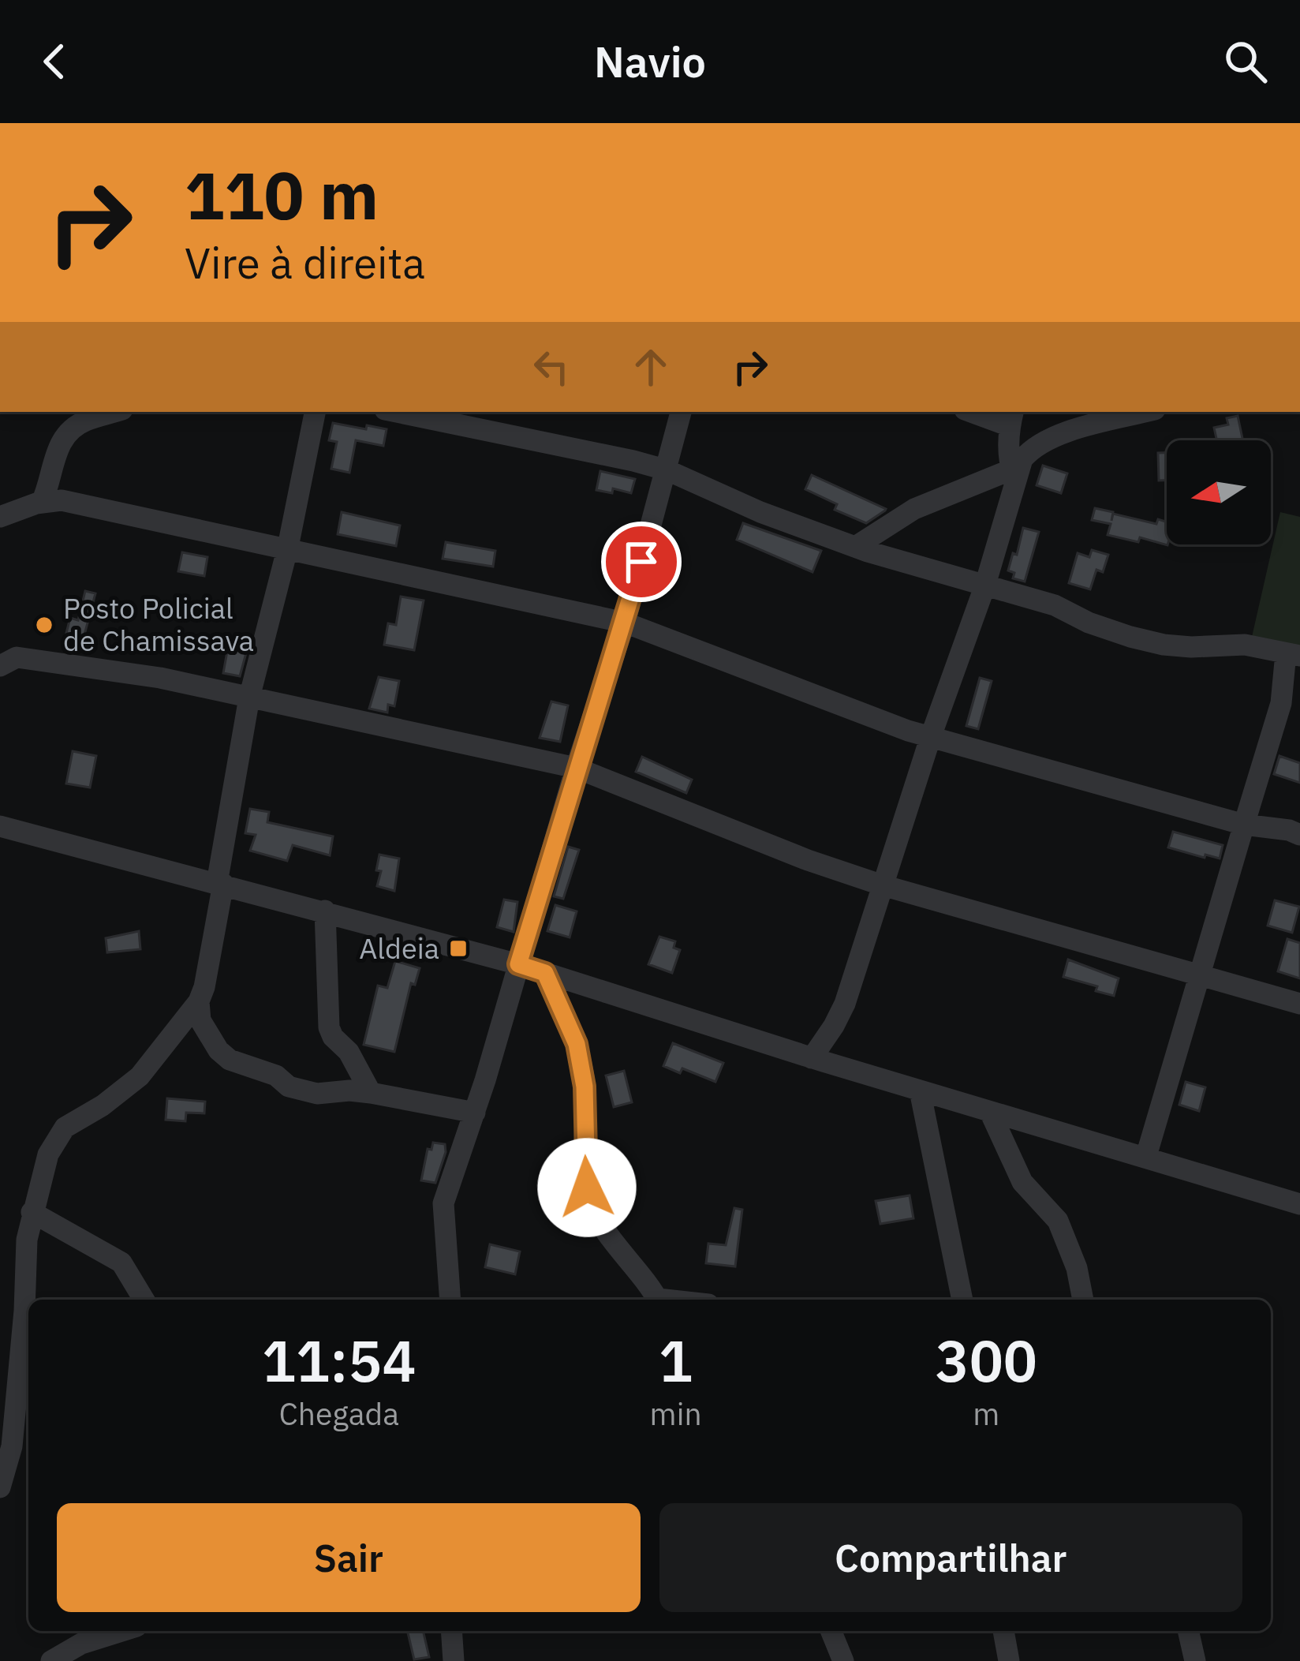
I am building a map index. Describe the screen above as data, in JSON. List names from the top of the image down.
{
  "places": {
    "other": ["Posto Policial de Chamissava"],
    "transit": ["Aldeia"]
  },
  "north": "left",
  "page": {
    "header": "Navio",
    "turn": ["110 m", "Vire à direita"],
    "eta": [
      "11:54",
      "Chegada",
      "1",
      "min",
      "300",
      "m"
    ],
    "buttons": ["Sair", "Compartilhar"]
  }
}
